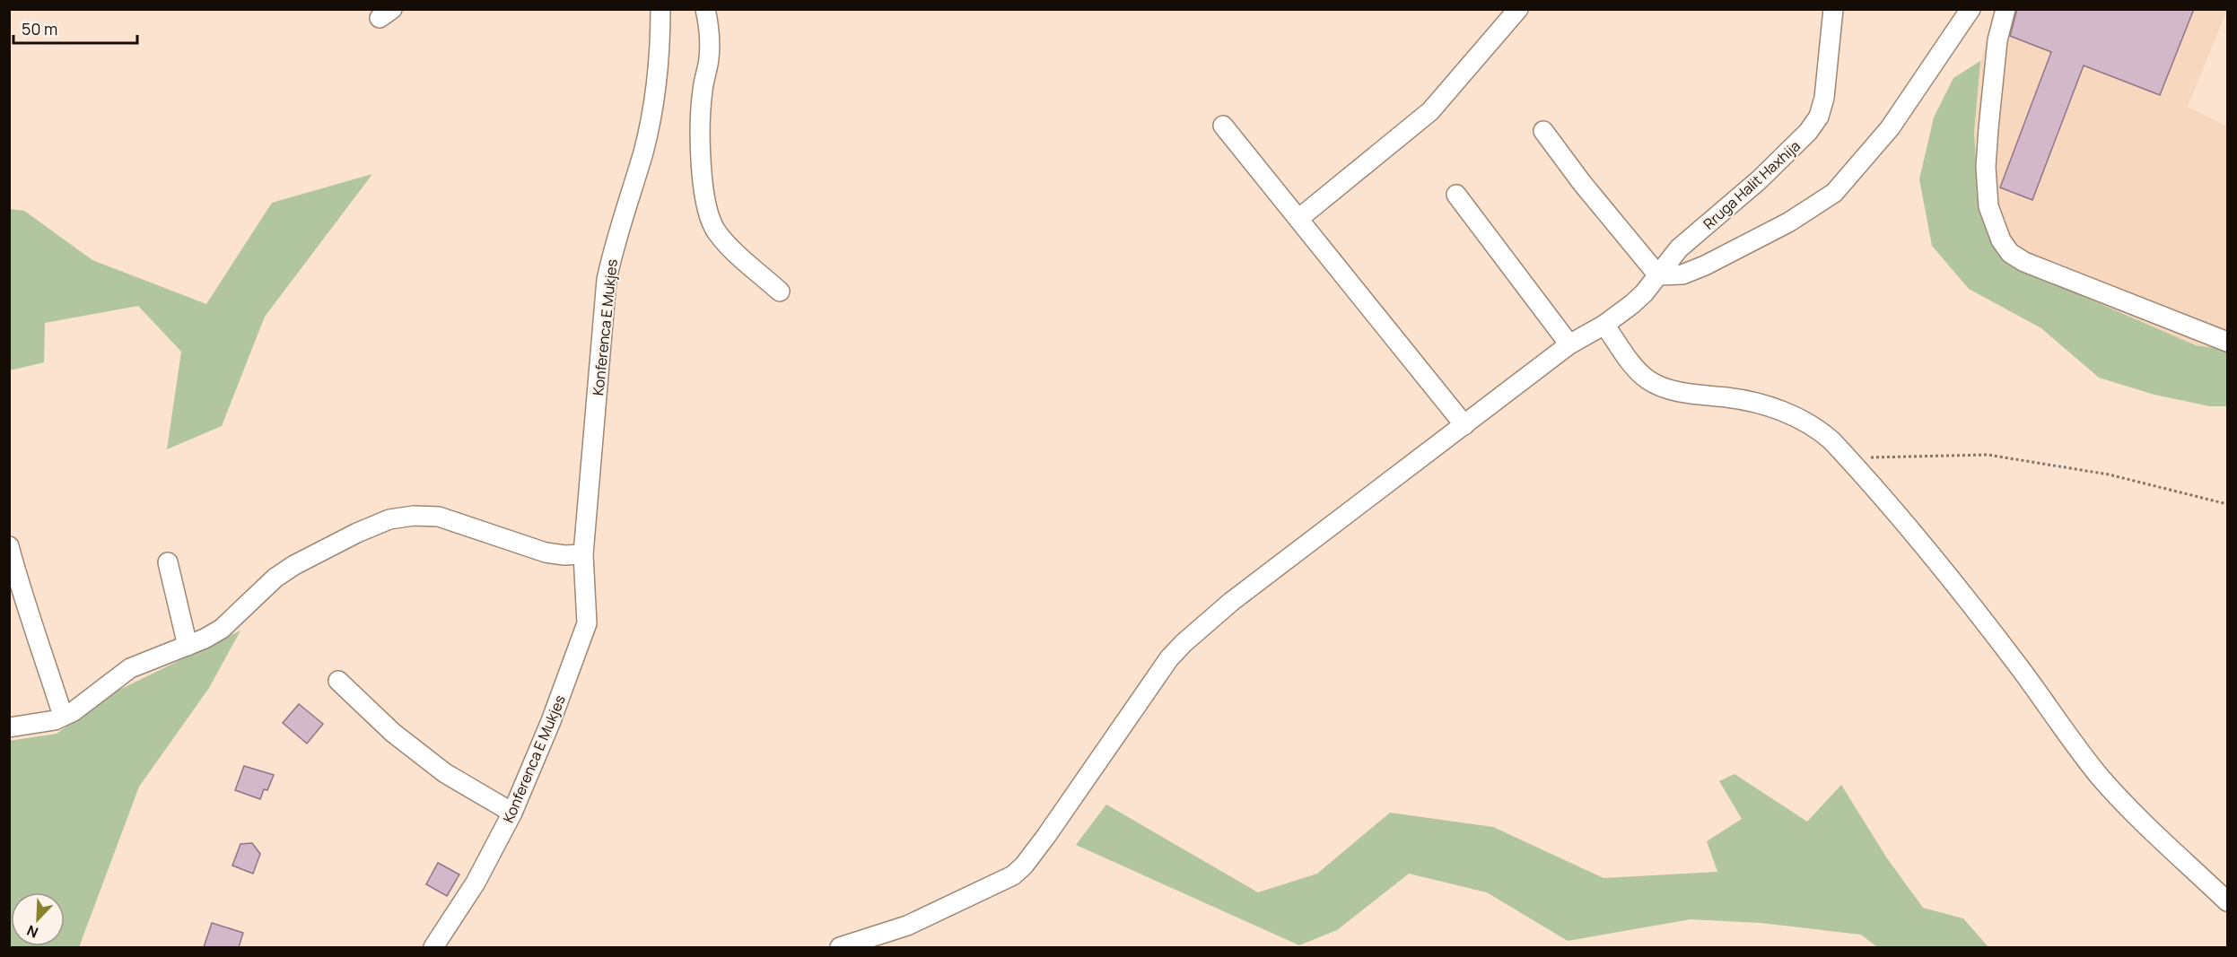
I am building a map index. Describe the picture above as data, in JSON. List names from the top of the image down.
{
  "streets": {
    "street": ["Rruga Halit Haxhija", "Konferenca E Mukjes"]
  },
  "scale_bar": "50 m",
  "north": "bottom left"
}
